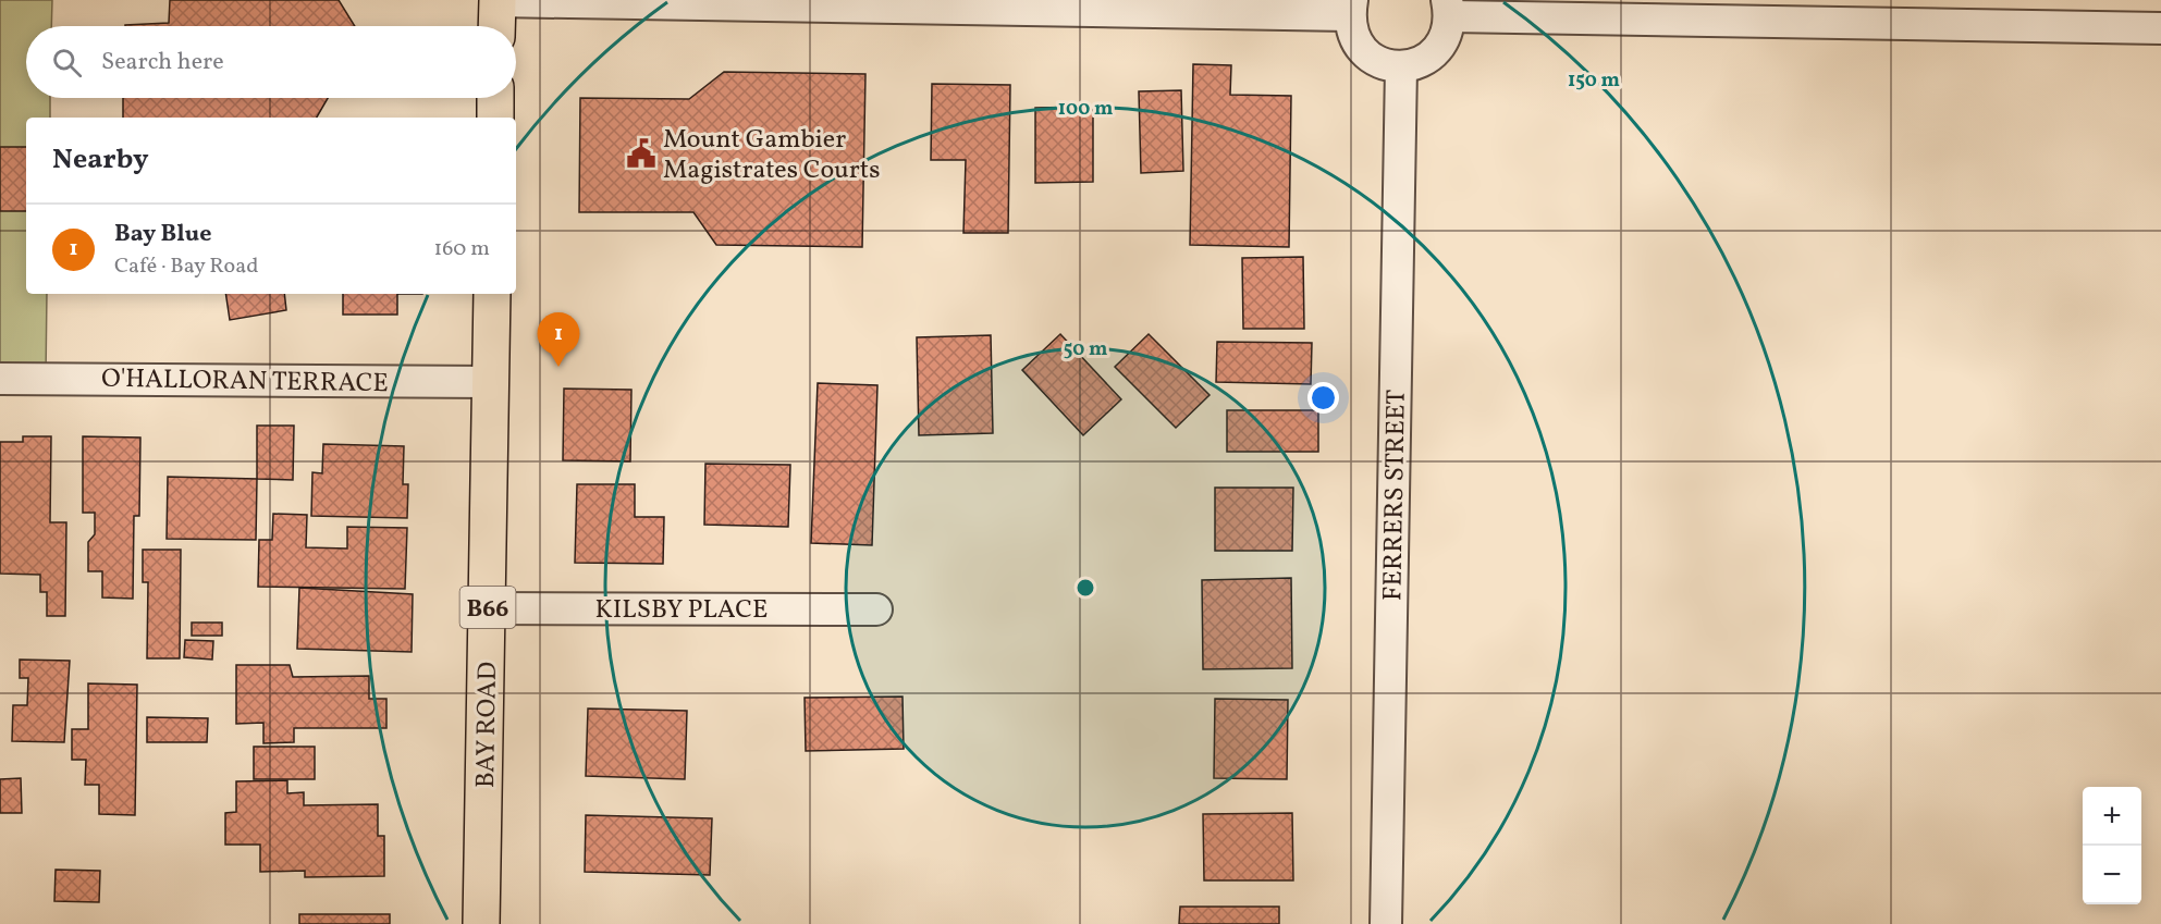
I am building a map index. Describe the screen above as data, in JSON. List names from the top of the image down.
{
  "streets": {
    "main road": ["B66", "BAY ROAD"],
    "street": ["O'HALLORAN TERRACE", "FERRERS STREET", "KILSBY PLACE"]
  },
  "crossings": [
    ["O'HALLORAN TERRACE", "BAY ROAD"],
    ["KILSBY PLACE", "BAY ROAD"]
  ],
  "places": {
    "public building": ["Mount Gambier Magistrates Courts"]
  },
  "page": {
    "search": "Search here",
    "heading": "Nearby",
    "list": [
      {
        "mark": "1",
        "name": "Bay Blue",
        "note": "Café · Bay Road",
        "value": "160 m"
      }
    ],
    "pins": "1",
    "map_buttons": ["+", "−"]
  },
  "rings": ["150 m", "100 m", "50 m"]
}
